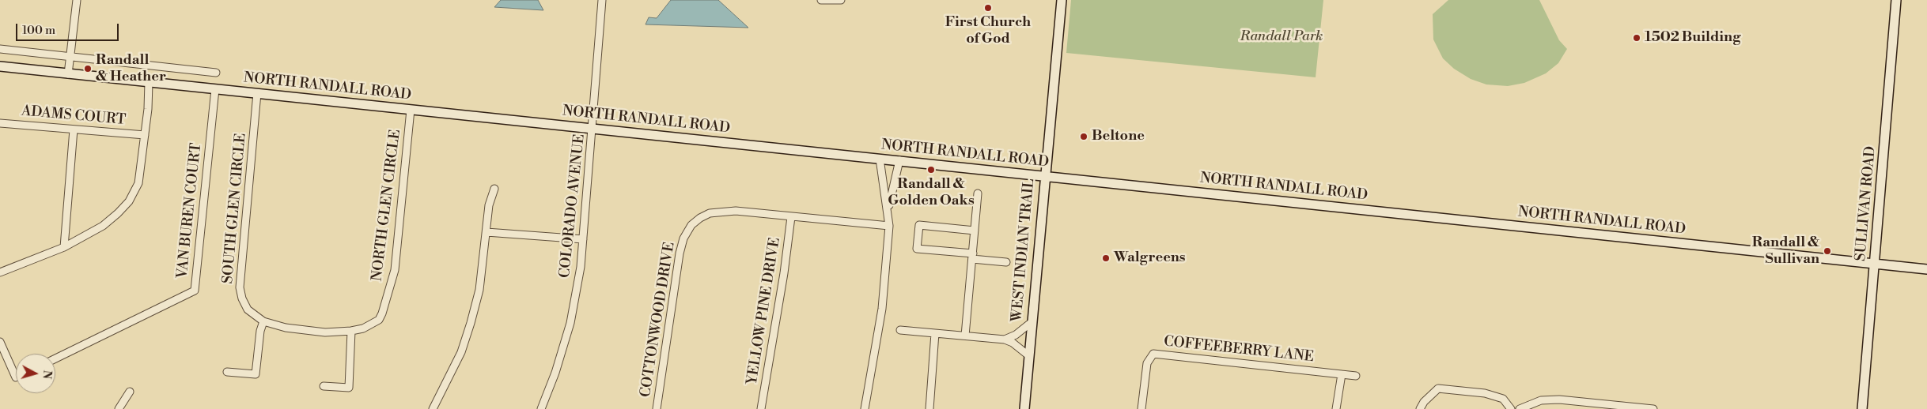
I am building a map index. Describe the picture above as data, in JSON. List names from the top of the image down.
{
  "streets": {
    "main road": ["NORTH RANDALL ROAD", "SULLIVAN ROAD", "WEST INDIAN TRAIL"],
    "street": [
      "ADAMS COURT",
      "NORTH GLEN CIRCLE",
      "COLORADO AVENUE",
      "SOUTH GLEN CIRCLE",
      "VAN BUREN COURT",
      "YELLOW PINE DRIVE",
      "COTTONWOOD DRIVE",
      "COFFEEBERRY LANE"
    ]
  },
  "crossings": [
    ["NORTH RANDALL ROAD", "SULLIVAN ROAD"],
    ["NORTH RANDALL ROAD", "NORTH GLEN CIRCLE"],
    ["NORTH RANDALL ROAD", "COLORADO AVENUE"],
    ["NORTH RANDALL ROAD", "SOUTH GLEN CIRCLE"],
    ["NORTH RANDALL ROAD", "VAN BUREN COURT"],
    ["NORTH RANDALL ROAD", "WEST INDIAN TRAIL"],
    ["NORTH GLEN CIRCLE", "SOUTH GLEN CIRCLE"],
    ["YELLOW PINE DRIVE", "COTTONWOOD DRIVE"]
  ],
  "parks": ["Randall Park"],
  "places": [
    "First Church of God",
    "1502 Building",
    "Randall & Heather",
    "Beltone",
    "Randall & Golden Oaks",
    "Randall & Sullivan",
    "Walgreens"
  ],
  "scale_bar": "100 m",
  "north": "right"
}
